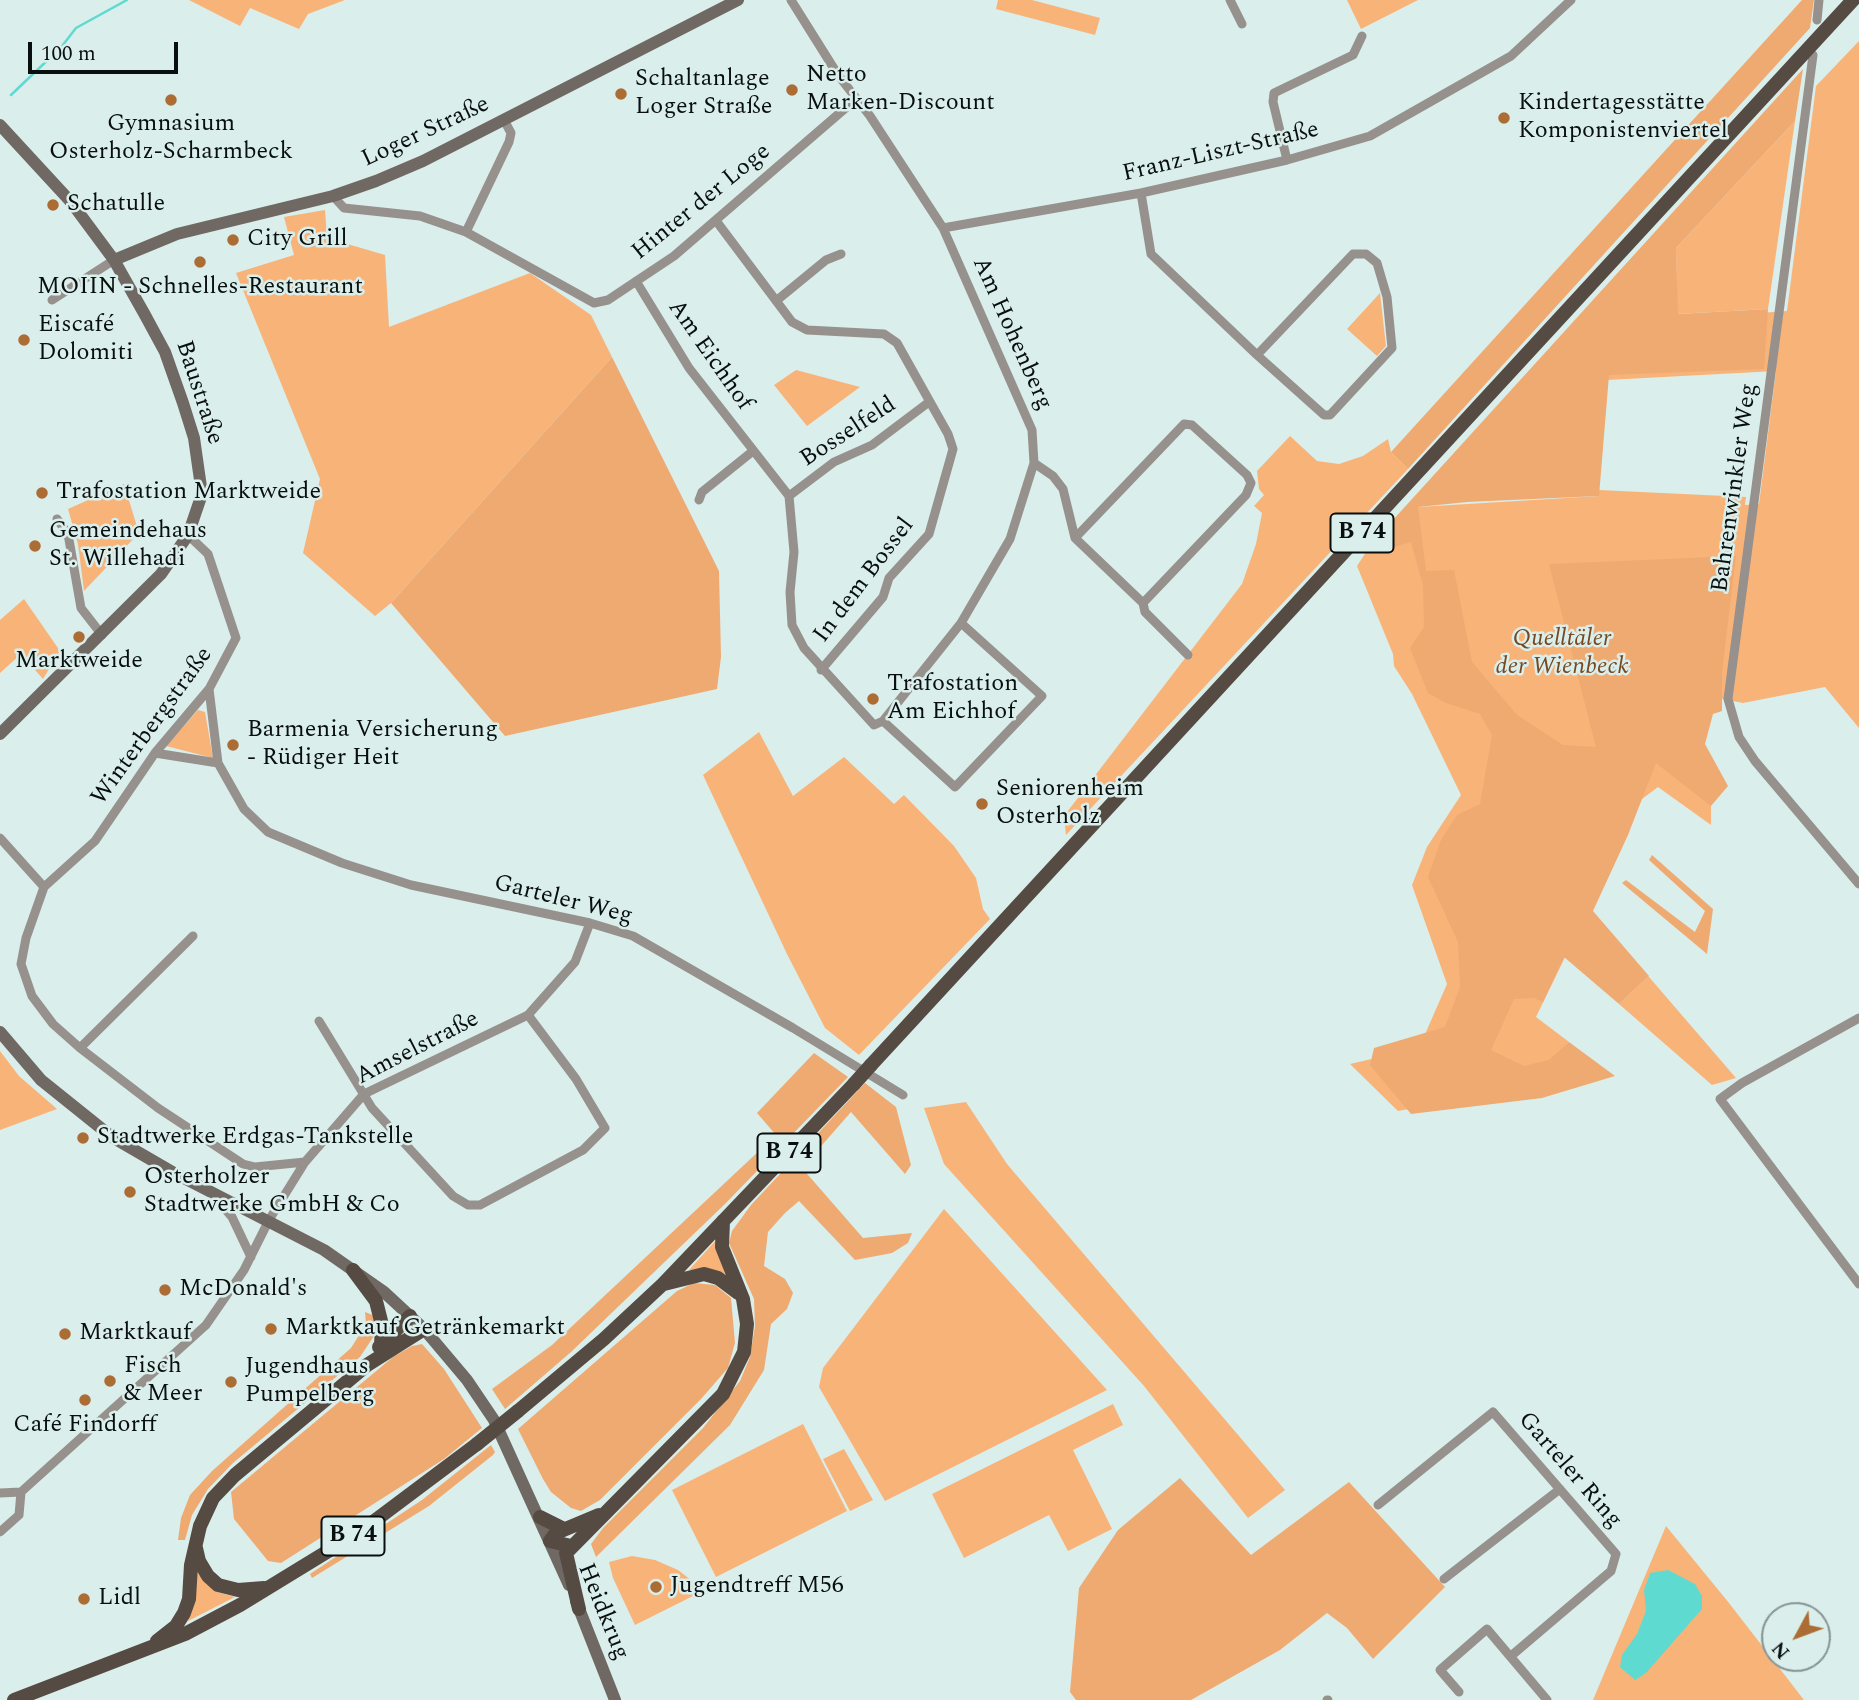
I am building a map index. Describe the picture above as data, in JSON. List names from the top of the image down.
{
  "streets": {
    "main road": ["B 74"],
    "street": [
      "Loger Straße",
      "Franz-Liszt-Straße",
      "Hinter der Loge",
      "Am Hohenberg",
      "Am Eichhof",
      "Baustraße",
      "Bosselfeld",
      "Bahrenwinkler Weg",
      "In dem Bossel",
      "Winterbergstraße",
      "Garteler Weg",
      "Amselstraße",
      "Garteler Ring",
      "Heidkrug"
    ]
  },
  "crossings": [
    ["Loger Straße", "Hinter der Loge"],
    ["Loger Straße", "Baustraße"],
    ["Franz-Liszt-Straße", "Am Hohenberg"],
    ["Hinter der Loge", "Am Hohenberg"],
    ["Hinter der Loge", "Am Eichhof"],
    ["Hinter der Loge", "In dem Bossel"],
    ["Am Eichhof", "Bosselfeld"],
    ["Baustraße", "Winterbergstraße"],
    ["Bosselfeld", "In dem Bossel"],
    ["Winterbergstraße", "Garteler Weg"],
    ["Garteler Weg", "Amselstraße"],
    ["Amselstraße", "Heidkrug"]
  ],
  "parks": ["Quelltäler der Wienbeck"],
  "places": [
    "Netto Marken-Discount",
    "Schaltanlage Loger Straße",
    "Gymnasium Osterholz-Scharmbeck",
    "Kindertagesstätte Komponistenviertel",
    "Schatulle",
    "City Grill",
    "MOIIN - Schnelles-Restaurant",
    "Eiscafé Dolomiti",
    "Trafostation Marktweide",
    "Gemeindehaus St. Willehadi",
    "Marktweide",
    "Trafostation Am Eichhof",
    "Barmenia Versicherung - Rüdiger Heit",
    "Seniorenheim Osterholz",
    "Stadtwerke Erdgas-Tankstelle",
    "Osterholzer Stadtwerke GmbH & Co",
    "McDonald's",
    "Marktkauf Getränkemarkt",
    "Marktkauf",
    "Fisch & Meer",
    "Jugendhaus Pumpelberg",
    "Café Findorff",
    "Jugendtreff M56",
    "Lidl"
  ],
  "scale_bar": "100 m",
  "north": "bottom left"
}
